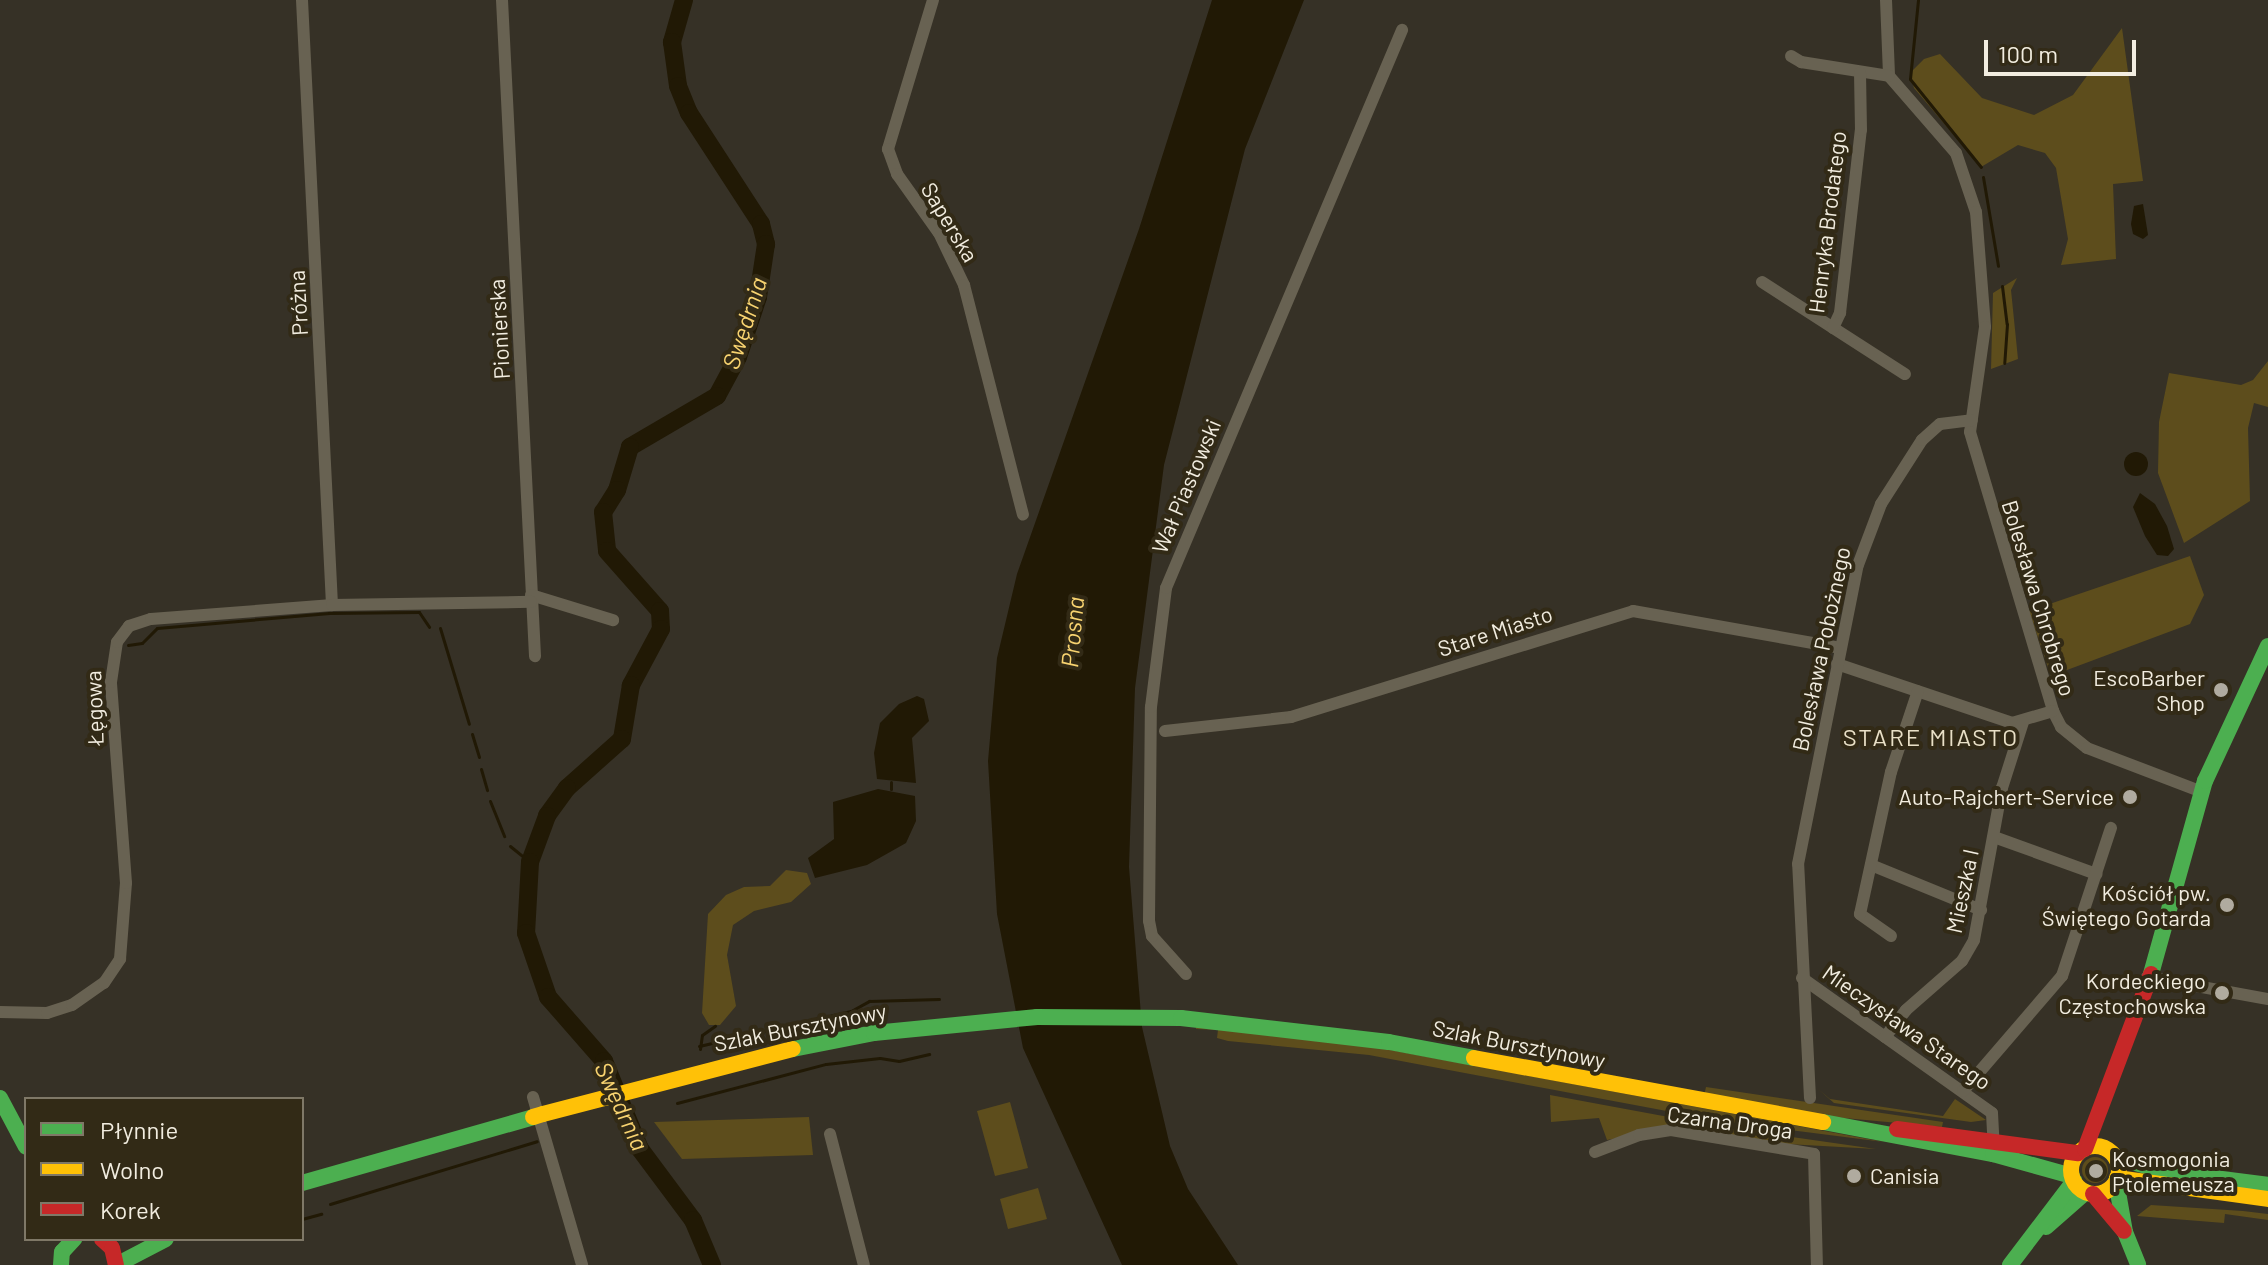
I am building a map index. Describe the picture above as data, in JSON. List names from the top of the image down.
{
  "streets": {
    "main road": ["Szlak Bursztynowy"],
    "street": [
      "Saperska",
      "Henryka Brodatego",
      "Próżna",
      "Pionierska",
      "Wał Piastowski",
      "Bolesława Chrobrego",
      "Stare Miasto",
      "Bolesława Pobożnego",
      "Łęgowa",
      "Mieszka I",
      "Mieczysława Starego",
      "Czarna Droga"
    ]
  },
  "crossings": [
    ["Próżna", "Łęgowa"],
    ["Pionierska", "Łęgowa"],
    ["Bolesława Chrobrego", "Bolesława Pobożnego"],
    ["Stare Miasto", "Bolesława Pobożnego"],
    ["Bolesława Pobożnego", "Mieczysława Starego"],
    ["Mieszka I", "Mieczysława Starego"],
    ["Szlak Bursztynowy", "Mieczysława Starego"]
  ],
  "districts": ["STARE MIASTO"],
  "water": ["Swędrnia", "Prosna"],
  "places": [
    "EscoBarber Shop",
    "Auto-Rajchert-Service",
    "Kościół pw. Świętego Gotarda",
    "Kordeckiego Częstochowska",
    "Kosmogonia Ptolemeusza",
    "Canisia"
  ],
  "legend": ["Płynnie", "Wolno", "Korek"],
  "scale_bar": "100 m"
}
